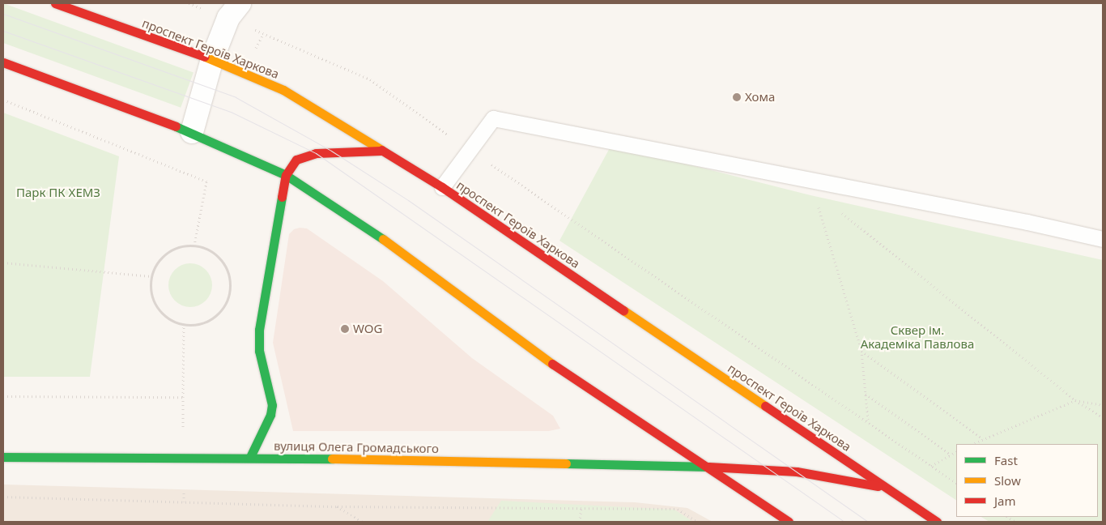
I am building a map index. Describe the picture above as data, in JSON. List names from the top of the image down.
{
  "streets": {
    "main road": ["проспект Героїв Харкова", "вулиця Олега Громадського"]
  },
  "crossings": [
    ["проспект Героїв Харкова", "вулиця Олега Громадського"]
  ],
  "parks": ["Парк ПК ХЕМЗ", "Сквер ім. Академіка Павлова"],
  "places": ["Хома", "WOG"],
  "legend": ["Fast", "Slow", "Jam"]
}
